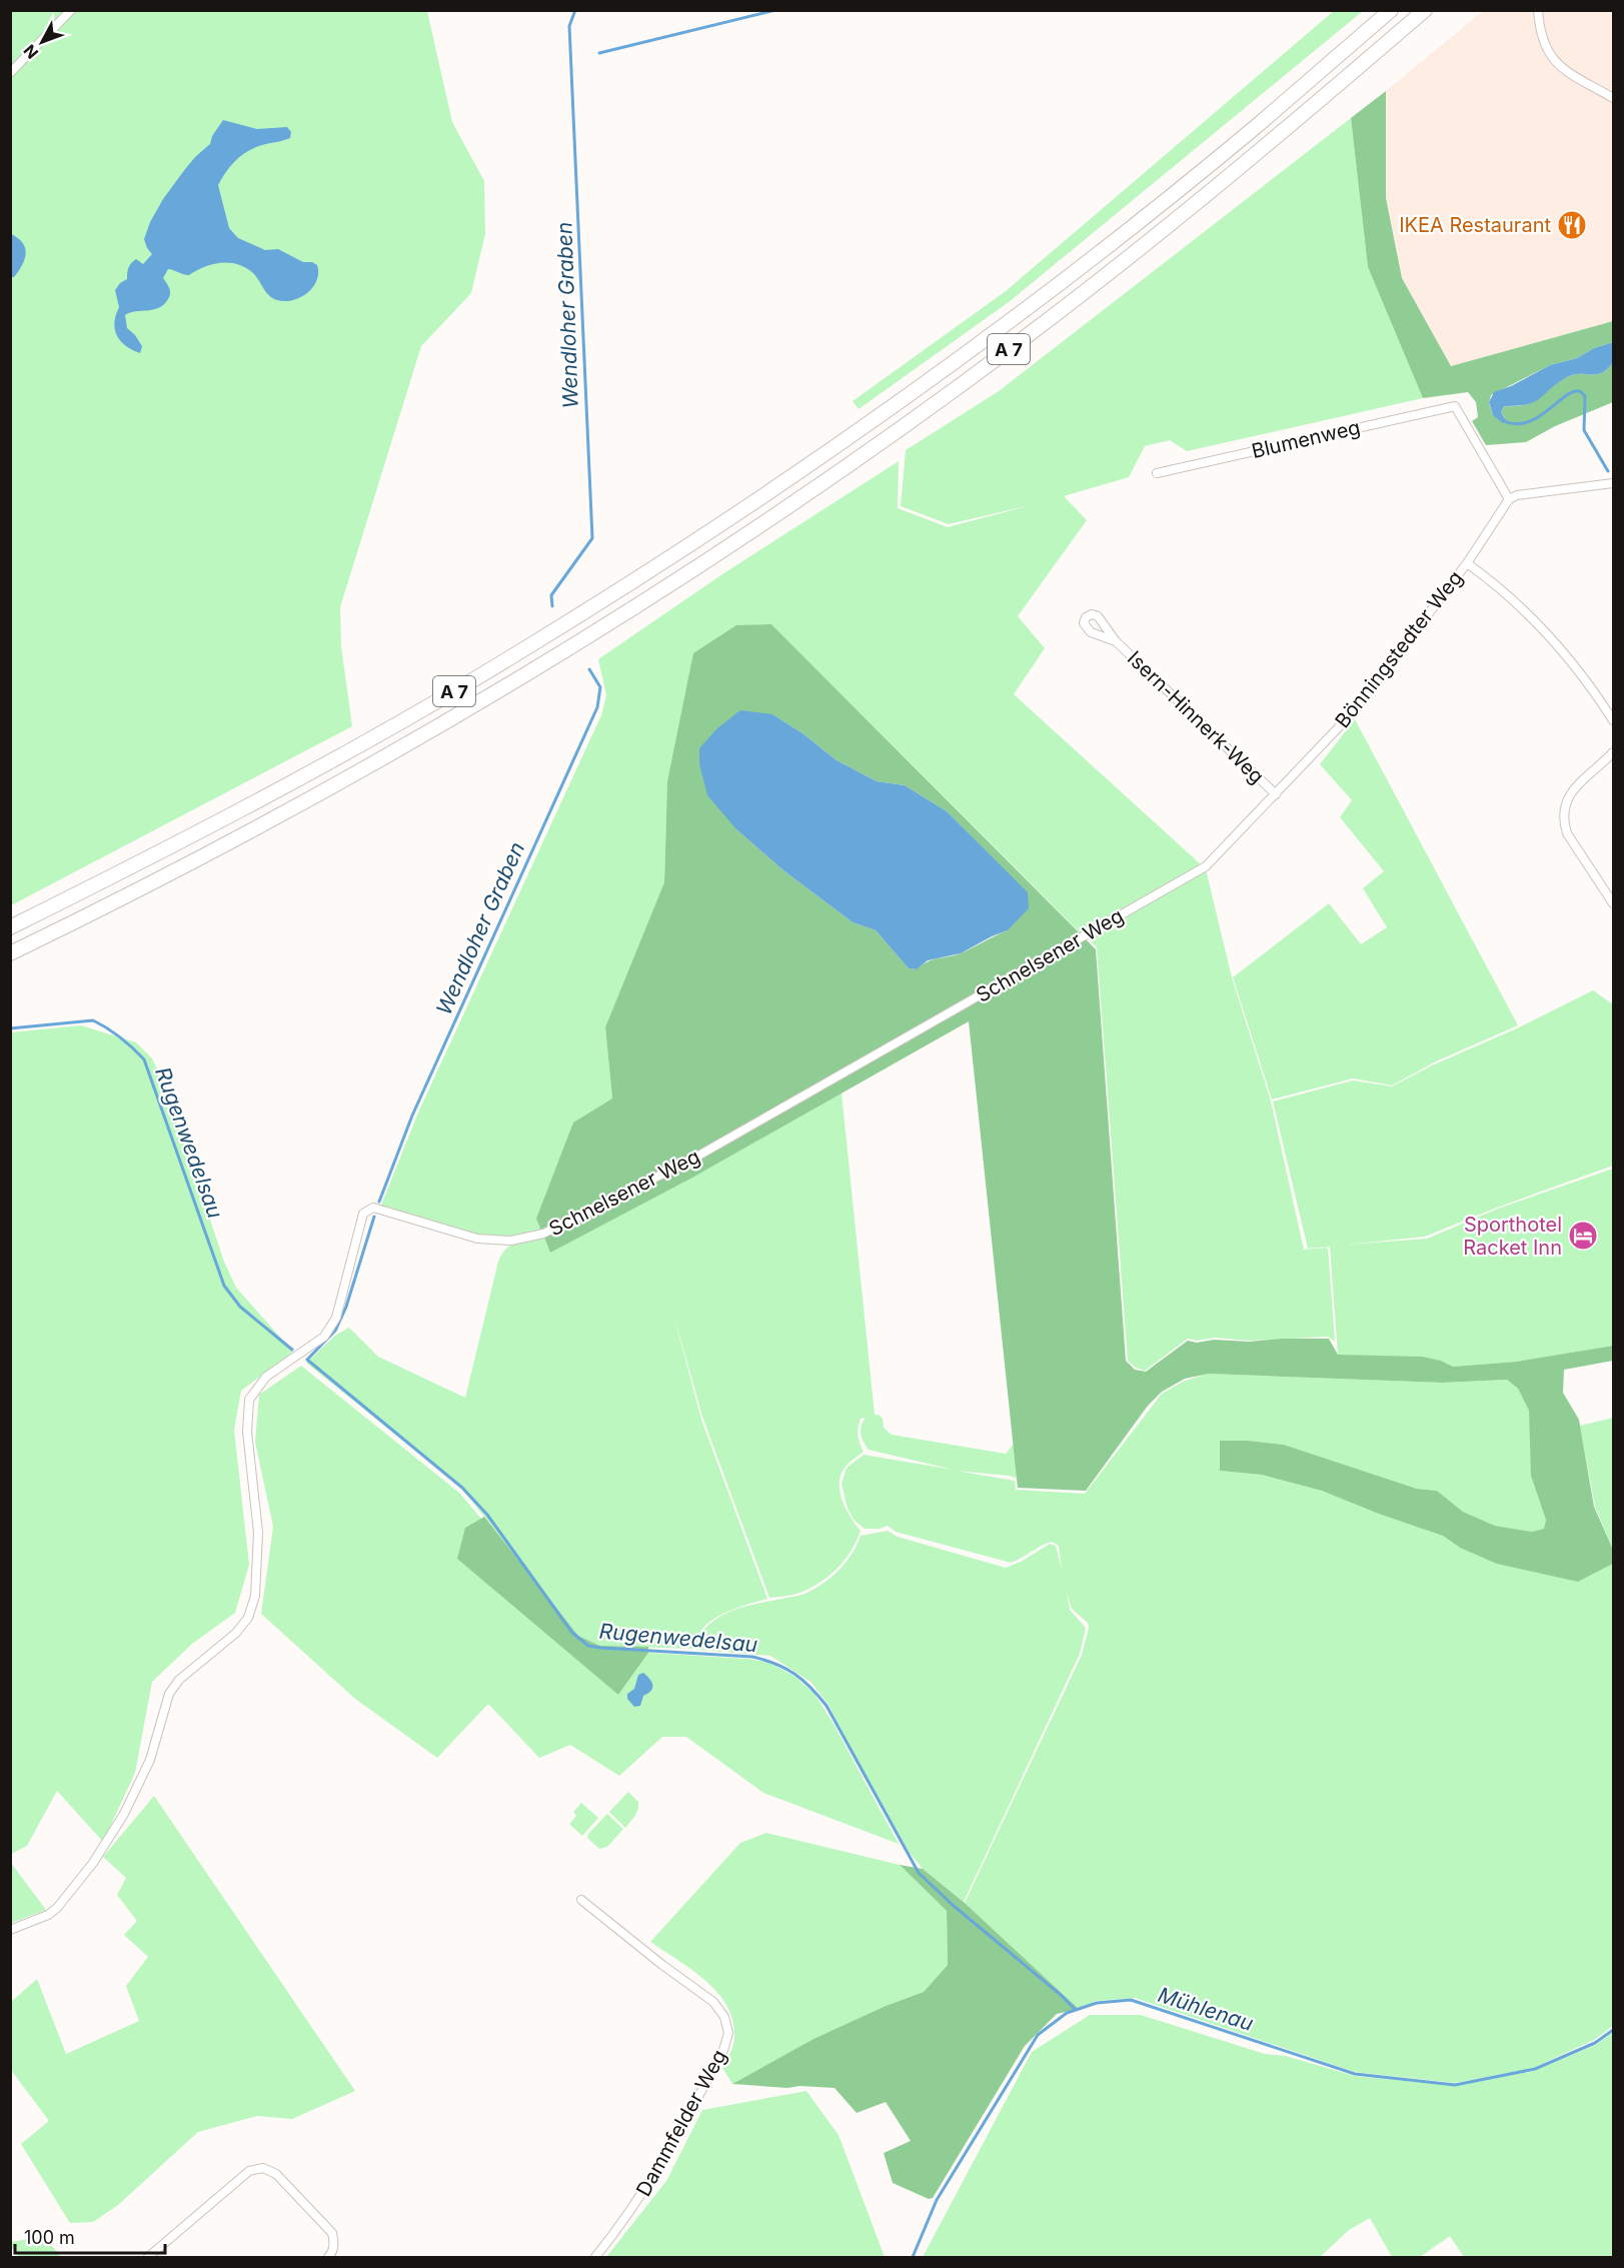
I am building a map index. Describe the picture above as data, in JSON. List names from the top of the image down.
{
  "streets": {
    "highway": ["A 7"],
    "street": [
      "Blumenweg",
      "Bönningstedter Weg",
      "Isern-Hinnerk-Weg",
      "Schnelsener Weg",
      "Dammfelder Weg"
    ]
  },
  "crossings": [
    ["Blumenweg", "Bönningstedter Weg"],
    ["Bönningstedter Weg", "Isern-Hinnerk-Weg"],
    ["Bönningstedter Weg", "Schnelsener Weg"]
  ],
  "water": ["Wendloher Graben", "Rugenwedelsau", "Mühlenau"],
  "places": {
    "restaurant": ["IKEA Restaurant"],
    "hotel": ["Sporthotel Racket Inn"]
  },
  "scale_bar": "100 m",
  "north": "bottom left"
}
